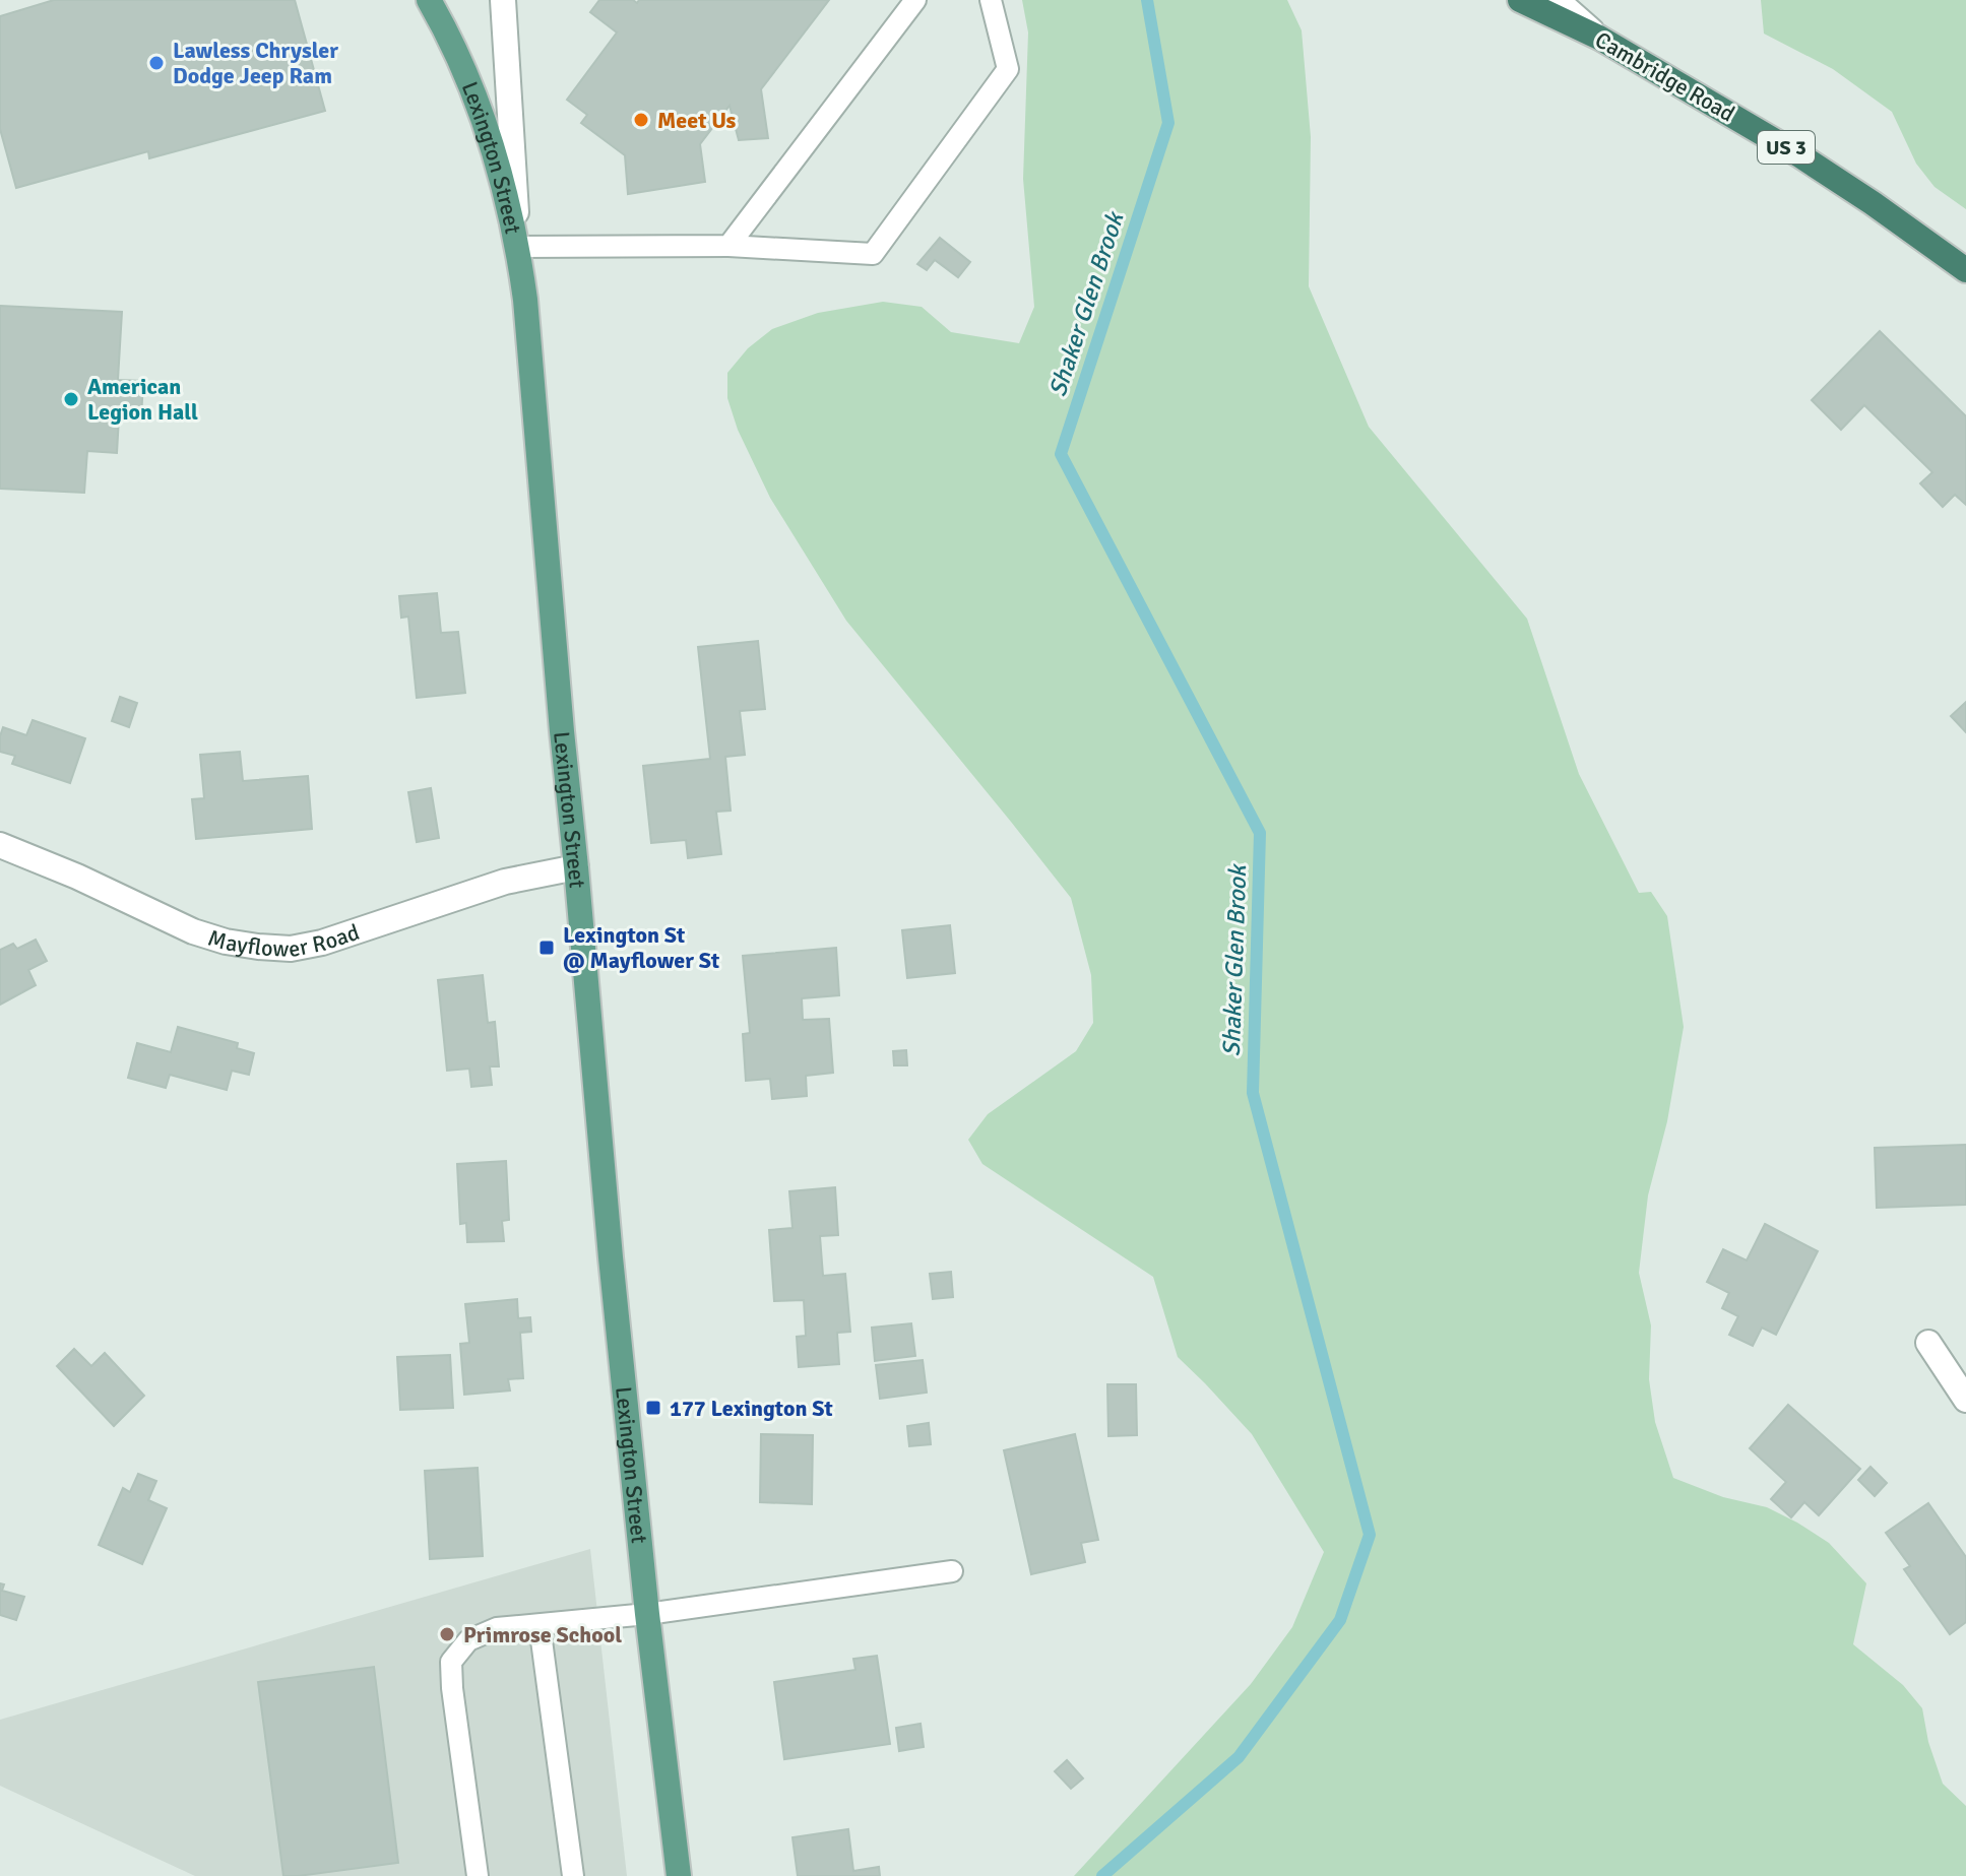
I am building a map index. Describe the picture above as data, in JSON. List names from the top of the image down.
{
  "streets": {
    "highway": ["Cambridge Road", "US 3"],
    "main road": ["Lexington Street"],
    "street": ["Mayflower Road"]
  },
  "crossings": [
    ["Lexington Street", "Mayflower Road"]
  ],
  "water": ["Shaker Glen Brook"],
  "places": {
    "other": [
      "Lawless Chrysler Dodge Jeep Ram",
      "Meet Us",
      "American Legion Hall",
      "Primrose School"
    ],
    "transit": ["Lexington St @ Mayflower St", "177 Lexington St"]
  }
}
